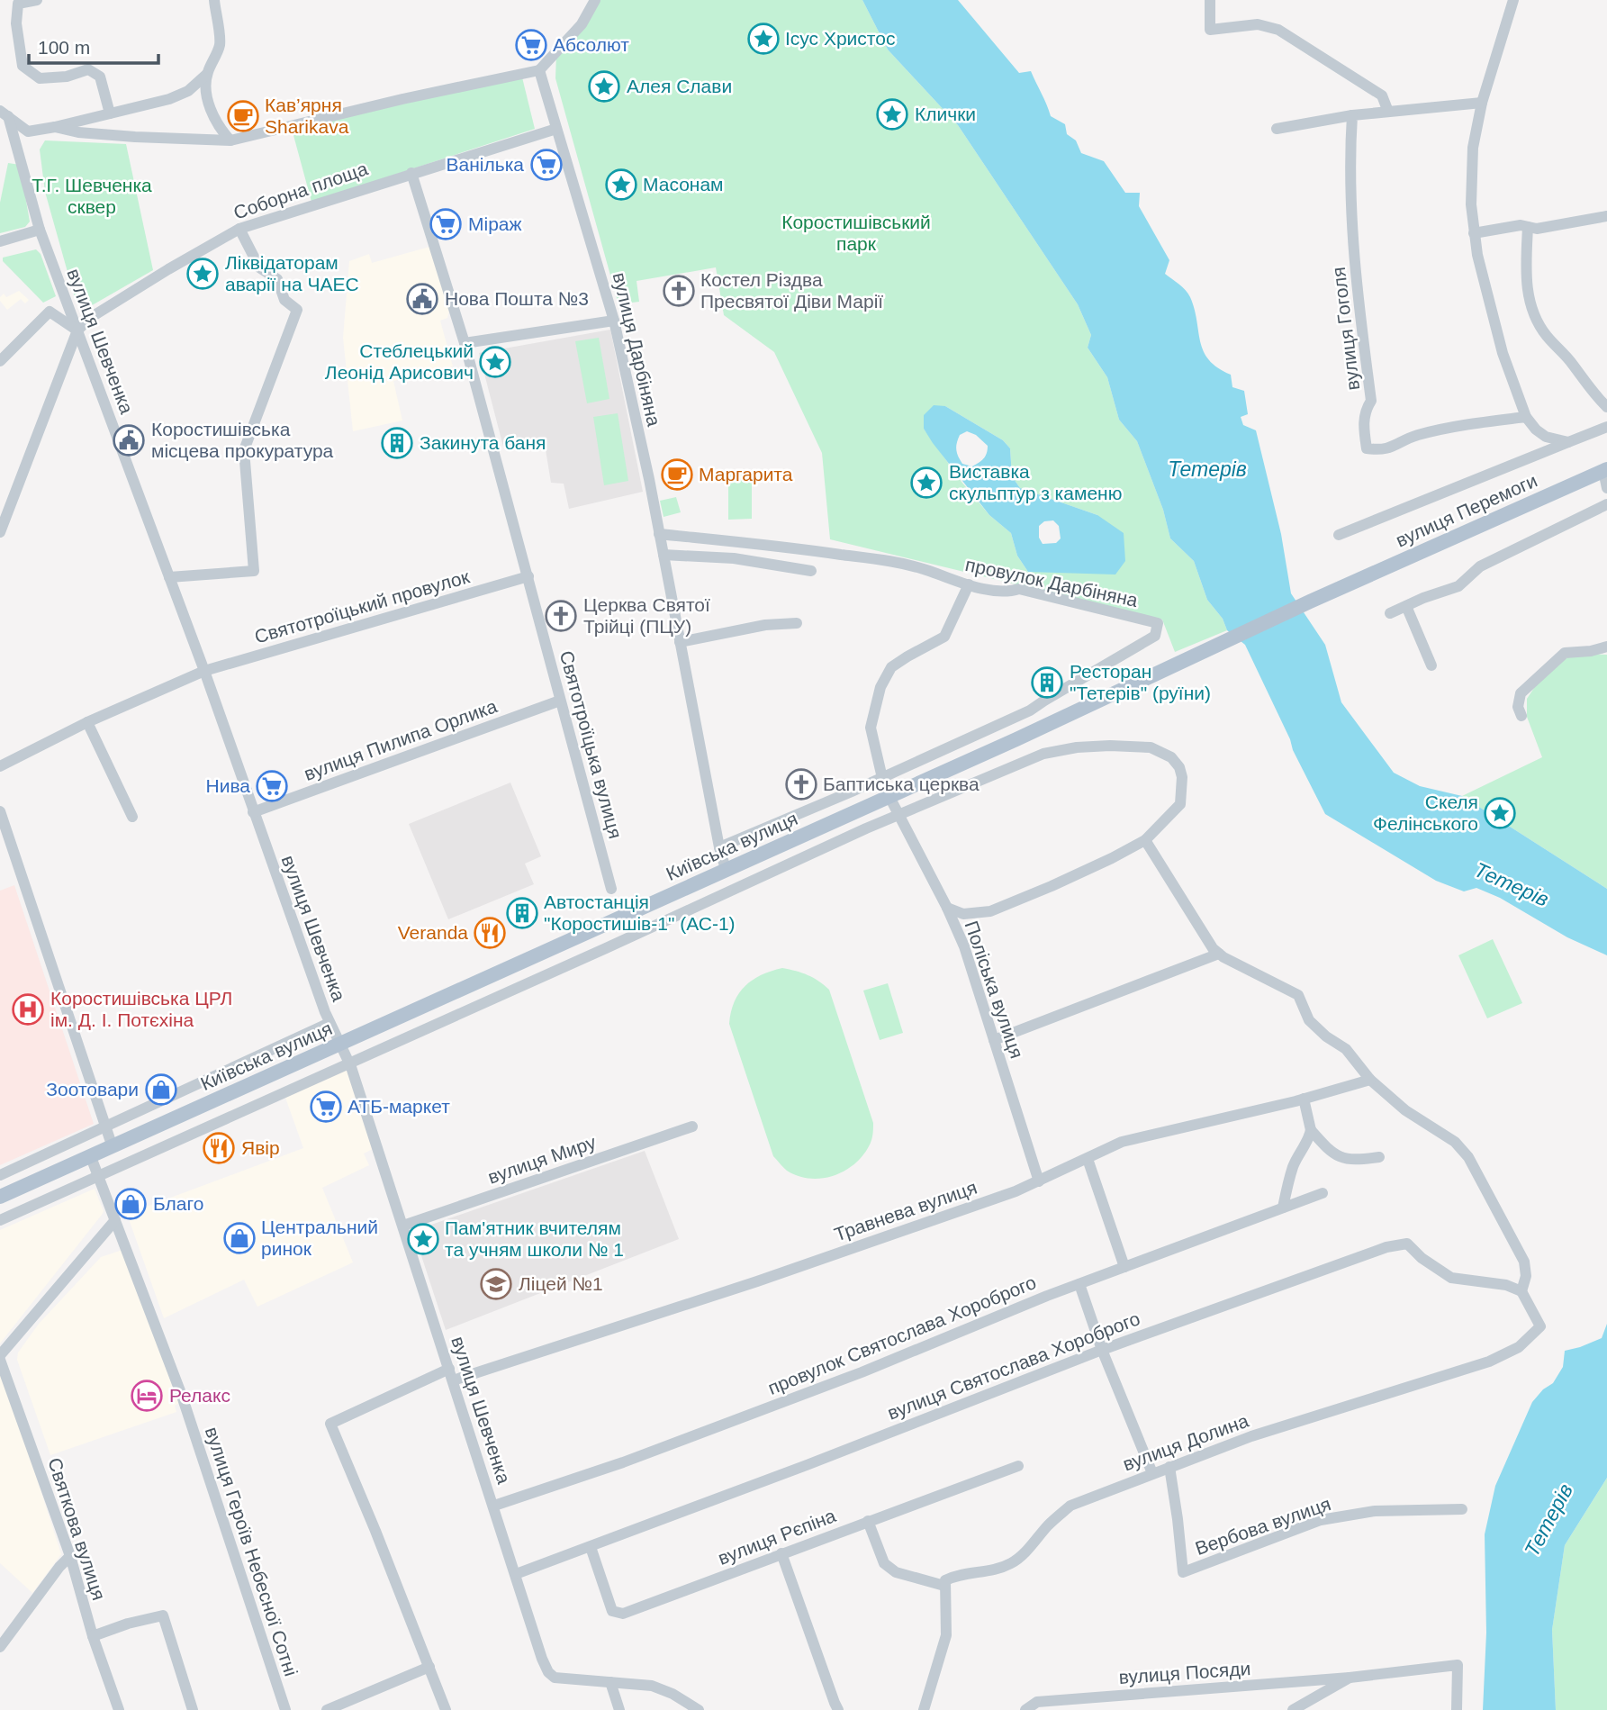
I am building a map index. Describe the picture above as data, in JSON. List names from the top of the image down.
{
  "streets": {
    "main road": ["вулиця Перемоги", "Київська вулиця"],
    "street": [
      "Соборна площа",
      "вулиця Гоголя",
      "вулиця Шевченка",
      "вулиця Дарбіняна",
      "провулок Дарбіняна",
      "Святотроїцький провулок",
      "вулиця Пилипа Орлика",
      "Святотроїцька вулиця",
      "Поліська вулиця",
      "вулиця Миру",
      "Травнева вулиця",
      "провулок Святослава Хороброго",
      "вулиця Святослава Хороброго",
      "вулиця Долина",
      "Вербова вулиця",
      "Святкова вулиця",
      "вулиця Рєпіна",
      "вулиця Героїв Небесної Сотні",
      "вулиця Посяди"
    ]
  },
  "crossings": [
    ["Соборна площа", "вулиця Шевченка"],
    ["Соборна площа", "вулиця Дарбіняна"],
    ["Соборна площа", "Святотроїцька вулиця"],
    ["вулиця Шевченка", "Святотроїцький провулок"],
    ["вулиця Шевченка", "вулиця Пилипа Орлика"],
    ["вулиця Шевченка", "Київська вулиця"],
    ["вулиця Шевченка", "вулиця Миру"],
    ["вулиця Шевченка", "Травнева вулиця"],
    ["вулиця Шевченка", "провулок Святослава Хороброго"],
    ["вулиця Шевченка", "вулиця Святослава Хороброго"],
    ["вулиця Дарбіняна", "провулок Дарбіняна"],
    ["вулиця Дарбіняна", "Київська вулиця"],
    ["вулиця Перемоги", "Київська вулиця"],
    ["провулок Дарбіняна", "Київська вулиця"],
    ["Святотроїцький провулок", "Святотроїцька вулиця"],
    ["вулиця Пилипа Орлика", "Святотроїцька вулиця"],
    ["Київська вулиця", "Поліська вулиця"],
    ["Київська вулиця", "вулиця Героїв Небесної Сотні"],
    ["Поліська вулиця", "Травнева вулиця"],
    ["вулиця Святослава Хороброго", "вулиця Долина"],
    ["вулиця Святослава Хороброго", "вулиця Рєпіна"],
    ["вулиця Долина", "Вербова вулиця"]
  ],
  "water": ["Тетерів"],
  "parks": ["Т.Г. Шевченка сквер", "Коростишівський парк"],
  "places": {
    "place": [
      "Ісус Христос",
      "Алея Слави",
      "Клички",
      "Масонам",
      "Ліквідаторам аварії на ЧАЕС",
      "Стеблецький Леонід Арисович",
      "Виставка скульптур з каменю",
      "Скеля Фелінського",
      "Пам'ятник вчителям та учням школи № 1"
    ],
    "supermarket": [
      "Абсолют",
      "Ванілька",
      "Міраж",
      "Нива",
      "АТБ-маркет"
    ],
    "cafe": ["Кав’ярня Sharikava", "Маргарита"],
    "church": ["Костел Різдва Пресвятої Діви Марії", "Церква Святої Трійці (ПЦУ)", "Баптиська церква"],
    "public building": ["Нова Пошта №3", "Коростишівська місцева прокуратура"],
    "building": ["Закинута баня", "Ресторан \"Тетерів\" (руїни)", "Автостанція \"Коростишів-1\" (АС-1)"],
    "restaurant": ["Veranda", "Явір"],
    "hospital": ["Коростишівська ЦРЛ ім. Д. І. Потєхіна"],
    "shop": ["Зоотовари", "Благо", "Центральний ринок"],
    "school or university": ["Ліцей №1"],
    "hotel": ["Релакс"]
  },
  "scale_bar": "100 m"
}
